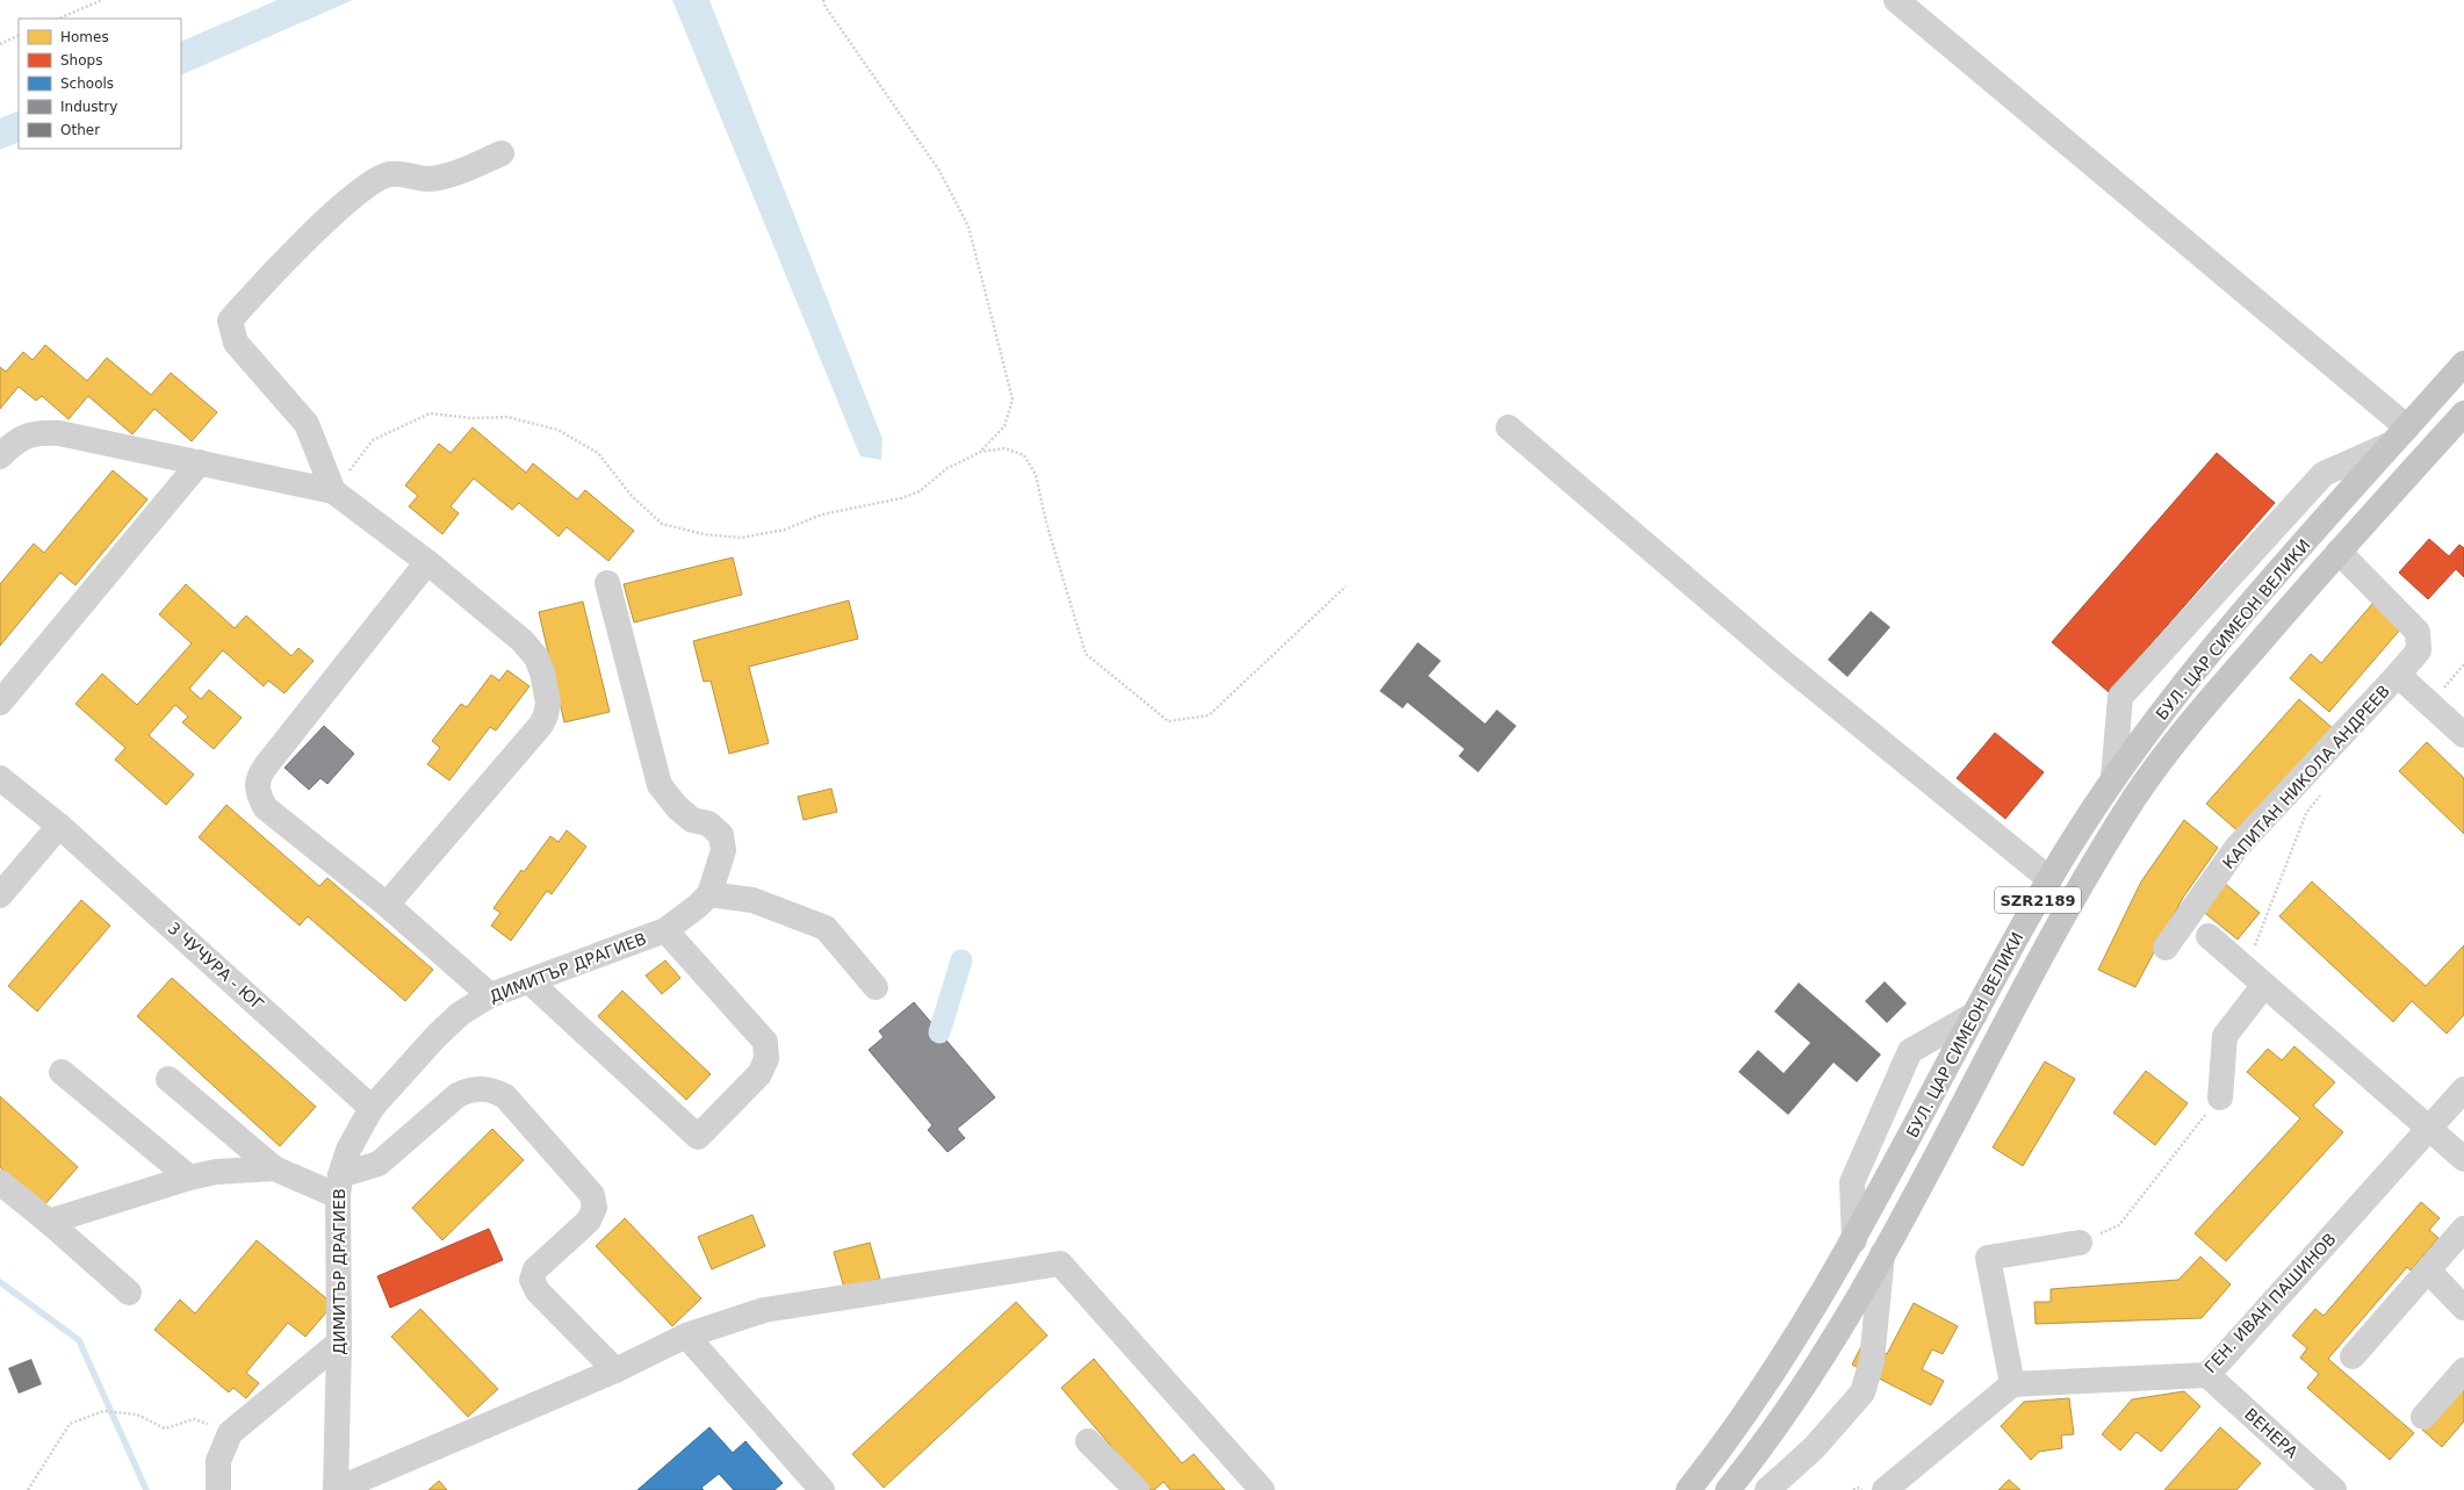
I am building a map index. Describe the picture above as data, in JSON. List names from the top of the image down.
{
  "streets": {
    "main road": ["БУЛ. ЦАР СИМЕОН ВЕЛИКИ", "SZR2189"],
    "street": [
      "КАПИТАН НИКОЛА АНДРЕЕВ",
      "3 ЧУЧУРА - ЮГ",
      "ДИМИТЪР ДРАГИЕВ",
      "ГЕН. ИВАН ПАШИНОВ",
      "ВЕНЕРА"
    ]
  },
  "crossings": [
    ["БУЛ. ЦАР СИМЕОН ВЕЛИКИ", "КАПИТАН НИКОЛА АНДРЕЕВ"],
    ["3 ЧУЧУРА - ЮГ", "ДИМИТЪР ДРАГИЕВ"],
    ["ГЕН. ИВАН ПАШИНОВ", "ВЕНЕРА"]
  ],
  "legend": [
    "Homes",
    "Shops",
    "Schools",
    "Industry",
    "Other"
  ]
}
